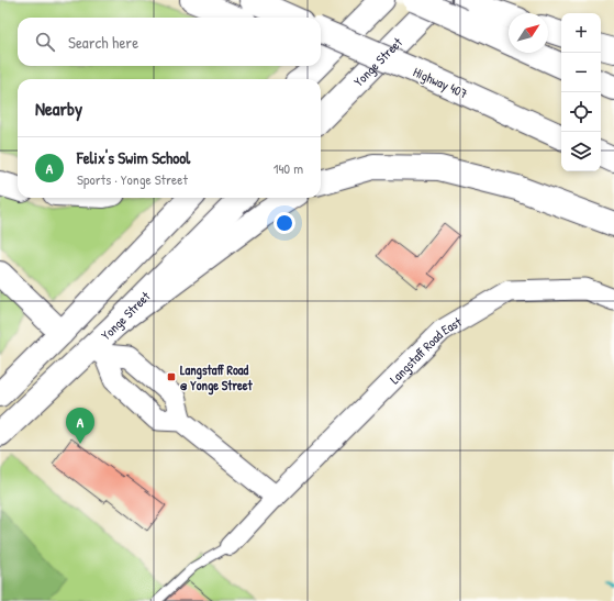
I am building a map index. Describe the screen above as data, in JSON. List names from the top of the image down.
{
  "streets": {
    "main road": ["Yonge Street", "Highway 407"],
    "street": ["Langstaff Road East"]
  },
  "places": {
    "transit": ["Langstaff Road @ Yonge Street"]
  },
  "north": "top right",
  "page": {
    "map_buttons": ["+", "−"],
    "search": "Search here",
    "heading": "Nearby",
    "list": [
      {
        "mark": "A",
        "name": "Felix's Swim School",
        "note": "Sports · Yonge Street",
        "value": "140 m"
      }
    ],
    "pins": "A"
  }
}
